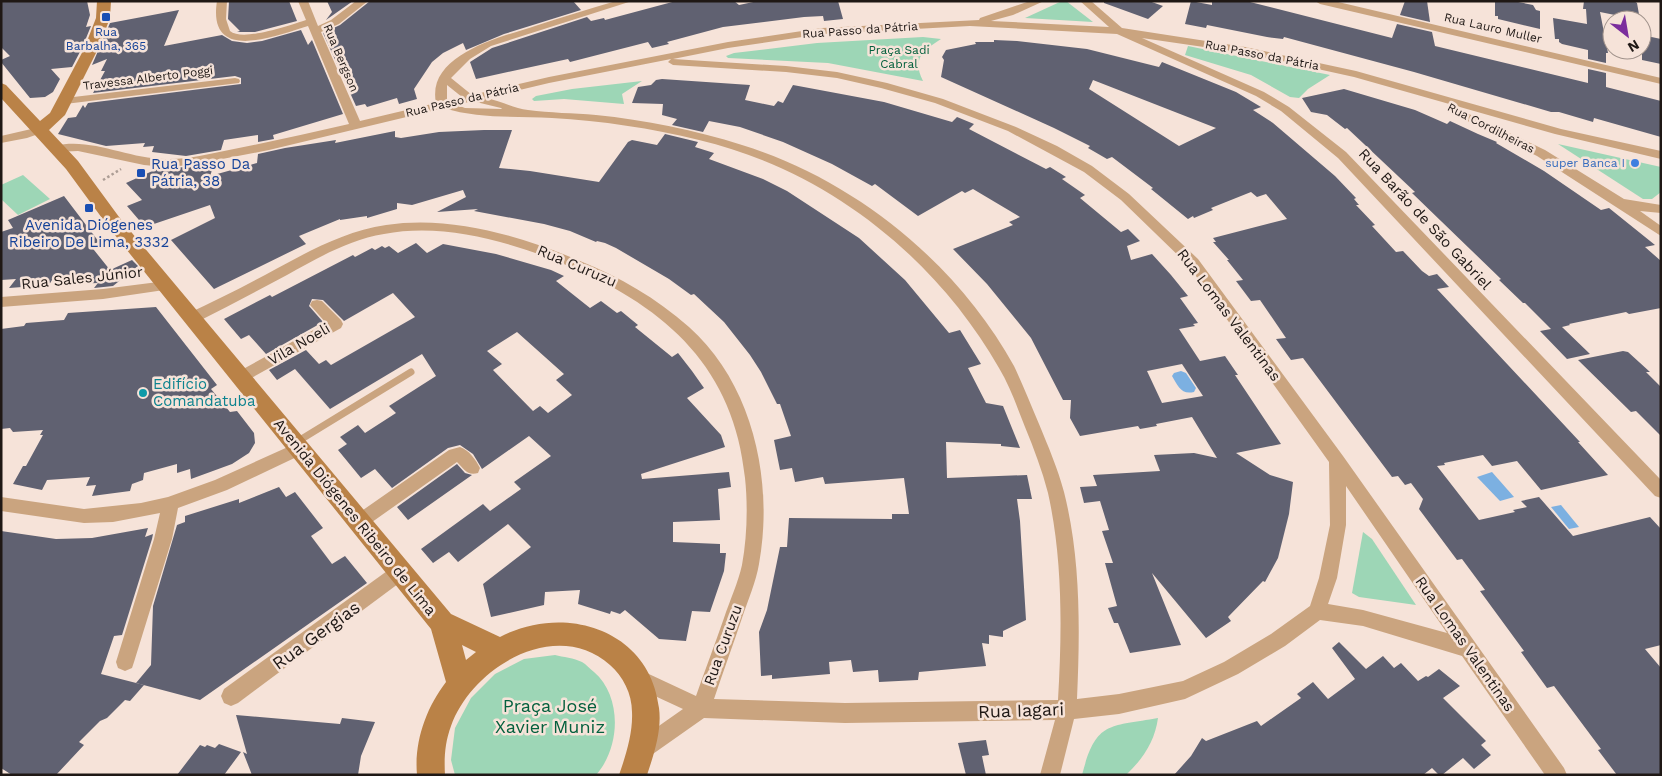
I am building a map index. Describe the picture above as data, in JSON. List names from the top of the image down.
{
  "streets": {
    "main road": ["Avenida Diógenes Ribeiro de Lima"],
    "street": [
      "Rua Lauro Muller",
      "Rua Passo da Pátria",
      "Rua Bergson",
      "Travessa Alberto Poggi",
      "Rua Cordilheiras",
      "Rua Barão de São Gabriel",
      "Rua Curuzu",
      "Rua Sales Júnior",
      "Rua Lomas Valentinas",
      "Vila Noeli",
      "Rua Gergias",
      "Rua Iagari"
    ]
  },
  "crossings": [
    ["Rua Passo da Pátria", "Rua Bergson"],
    ["Rua Passo da Pátria", "Rua Cordilheiras"],
    ["Rua Passo da Pátria", "Rua Barão de São Gabriel"],
    ["Rua Passo da Pátria", "Rua Lomas Valentinas"],
    ["Rua Passo da Pátria", "Avenida Diógenes Ribeiro de Lima"],
    ["Rua Curuzu", "Avenida Diógenes Ribeiro de Lima"],
    ["Rua Curuzu", "Rua Iagari"],
    ["Rua Sales Júnior", "Avenida Diógenes Ribeiro de Lima"],
    ["Vila Noeli", "Avenida Diógenes Ribeiro de Lima"],
    ["Avenida Diógenes Ribeiro de Lima", "Rua Gergias"]
  ],
  "parks": ["Praça Sadi Cabral", "Praça José Xavier Muniz"],
  "places": {
    "transit": ["Rua Barbalha, 365", "Rua Passo Da Pátria, 38", "Avenida Diógenes Ribeiro De Lima, 3332"],
    "other": ["super Banca I", "Edifício Comandatuba"]
  },
  "north": "bottom right"
}
